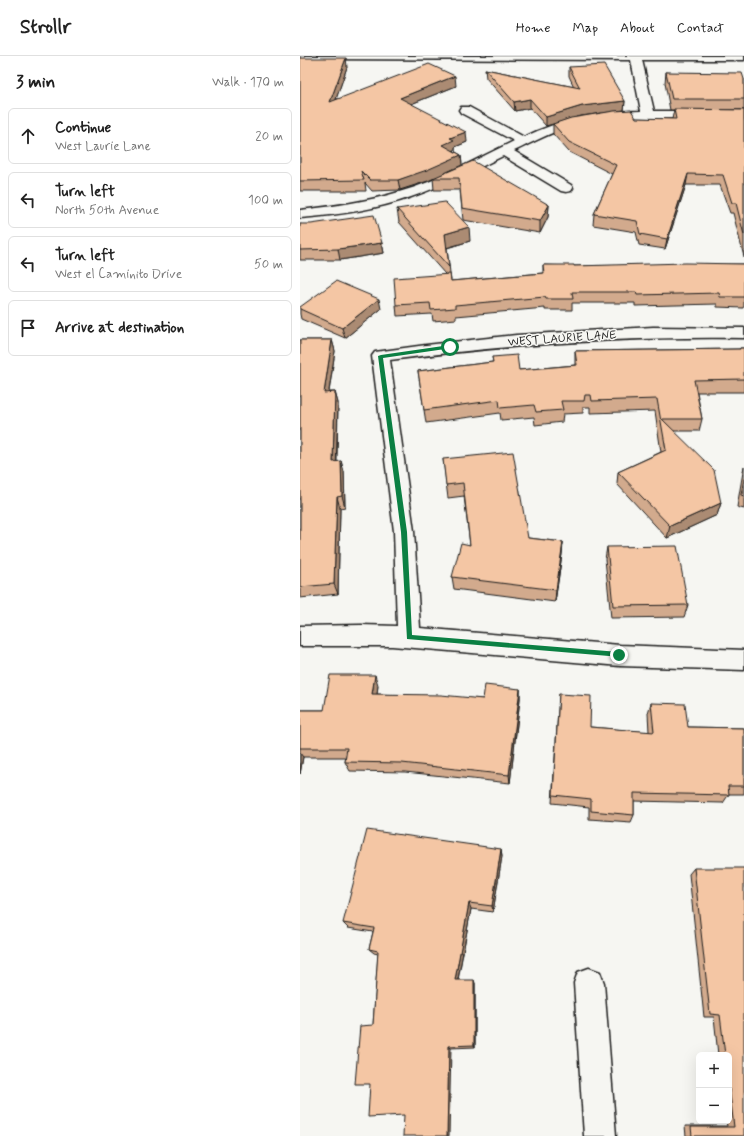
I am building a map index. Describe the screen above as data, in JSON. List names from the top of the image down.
{
  "streets": {
    "street": ["WEST LAURIE LANE"]
  },
  "page": {
    "header": "Strollr",
    "nav": [
      "Home",
      "Map",
      "About",
      "Contact"
    ],
    "heading": ["3 min", "Walk · 170 m"],
    "list": [
      ["Continue", "West Laurie Lane", "20 m"],
      ["Turn left", "North 50th Avenue", "100 m"],
      ["Turn left", "West el Caminito Drive", "50 m"],
      "Arrive at destination"
    ],
    "map_buttons": ["+", "−"]
  }
}
